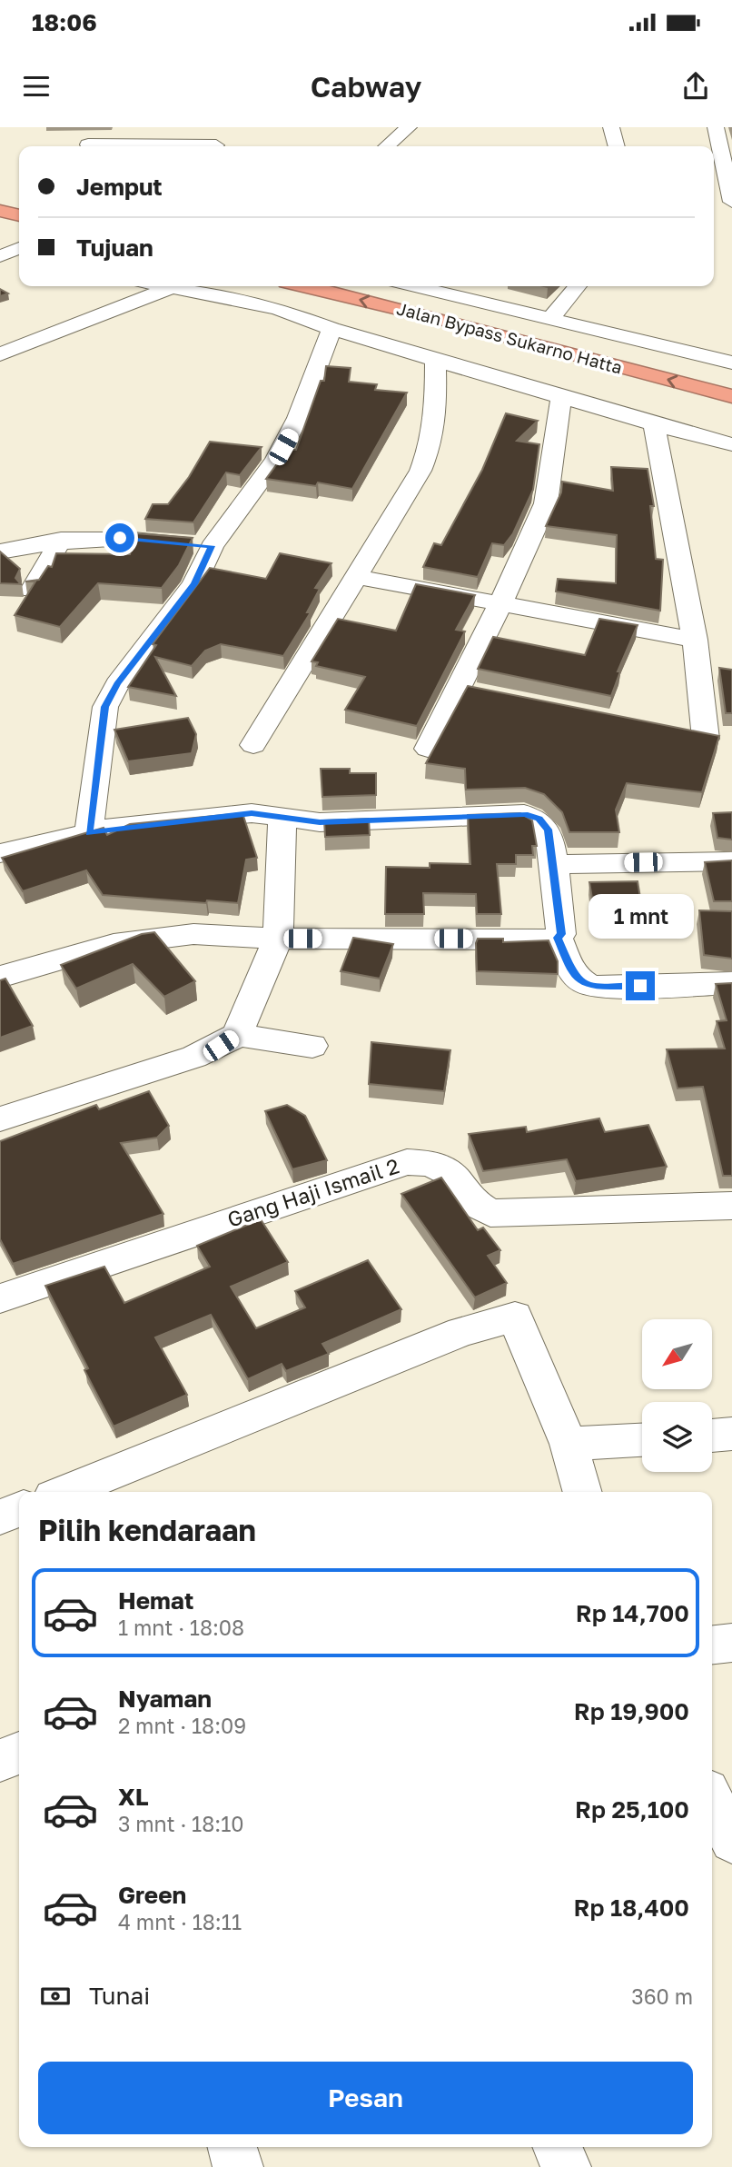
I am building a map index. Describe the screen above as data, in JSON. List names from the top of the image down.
{
  "streets": {
    "highway": ["Jalan Bypass Sukarno Hatta"],
    "street": ["Gang Haji Ismail 2"]
  },
  "north": "bottom left",
  "page": {
    "status": "18:06",
    "header": "Cabway",
    "banner": ["Jemput", "Tujuan"],
    "bubble": "1 mnt",
    "heading": "Pilih kendaraan",
    "list": [
      {
        "name": "Hemat",
        "note": "1 mnt · 18:08",
        "value": "Rp 14,700"
      },
      {
        "name": "Nyaman",
        "note": "2 mnt · 18:09",
        "value": "Rp 19,900"
      },
      {
        "name": "XL",
        "note": "3 mnt · 18:10",
        "value": "Rp 25,100"
      },
      {
        "name": "Green",
        "note": "4 mnt · 18:11",
        "value": "Rp 18,400"
      }
    ],
    "pay": ["Tunai", "360 m"],
    "buttons": "Pesan"
  }
}
